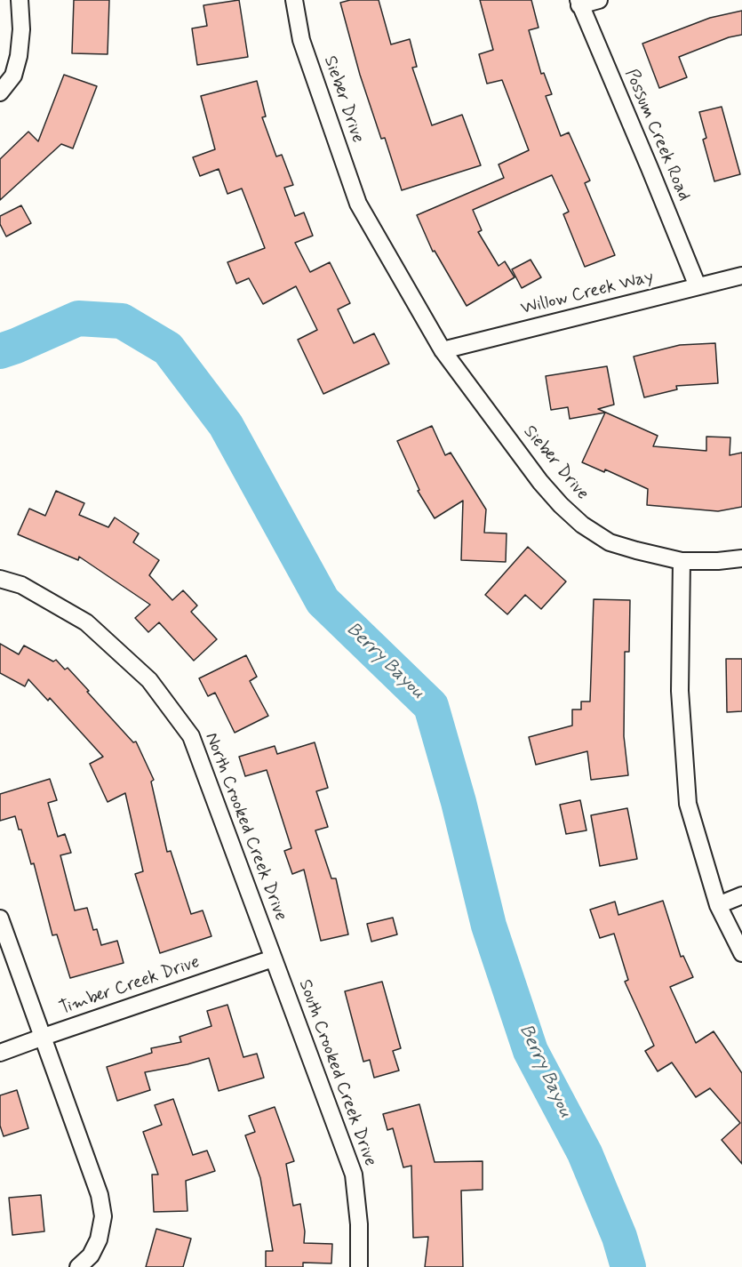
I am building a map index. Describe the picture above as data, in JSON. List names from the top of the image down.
{
  "streets": {
    "street": [
      "Sieber Drive",
      "Possum Creek Road",
      "Willow Creek Way",
      "North Crooked Creek Drive",
      "Timber Creek Drive",
      "South Crooked Creek Drive"
    ]
  },
  "crossings": [
    ["Sieber Drive", "Willow Creek Way"],
    ["Possum Creek Road", "Willow Creek Way"],
    ["North Crooked Creek Drive", "Timber Creek Drive"],
    ["North Crooked Creek Drive", "South Crooked Creek Drive"],
    ["Timber Creek Drive", "South Crooked Creek Drive"]
  ],
  "water": ["Berry Bayou"]
}
